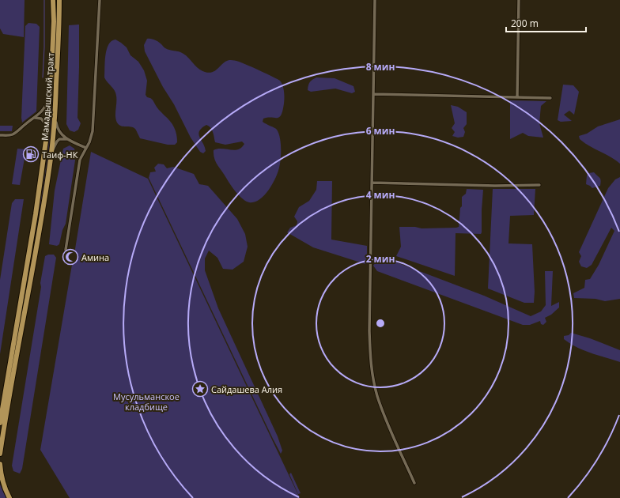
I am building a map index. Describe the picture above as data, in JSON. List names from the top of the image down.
{
  "streets": {
    "main road": ["Мамадышский тракт"]
  },
  "parks": ["Мусульманское кладбище"],
  "places": {
    "fuel station": ["Таиф-НК"],
    "mosque": ["Амина"],
    "place": ["Сайдашева Алия"]
  },
  "scale_bar": "200 m",
  "rings": [
    "8 мин",
    "6 мин",
    "4 мин",
    "2 мин"
  ]
}
